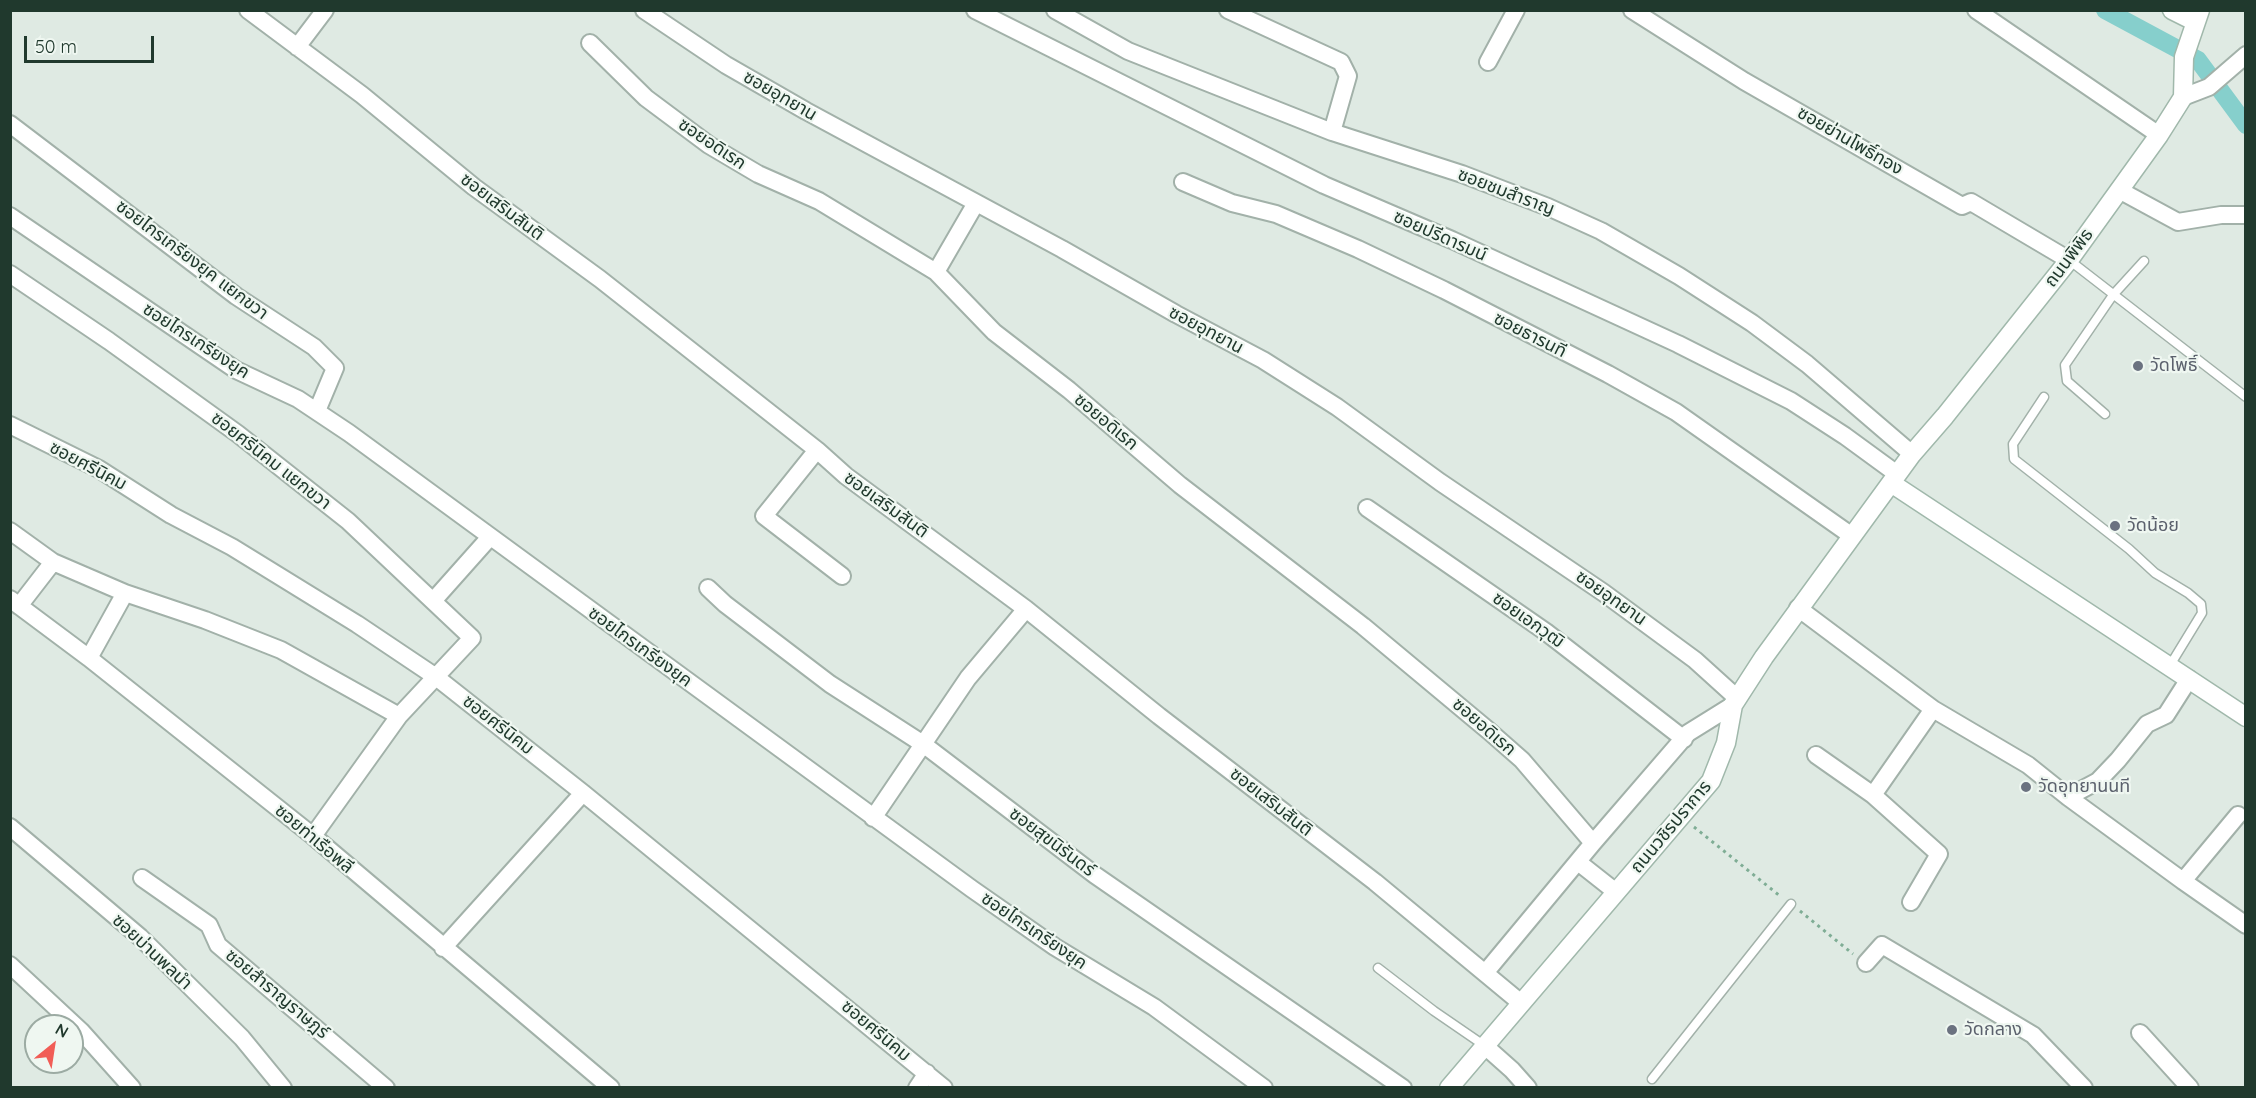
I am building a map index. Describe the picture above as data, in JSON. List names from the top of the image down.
{
  "streets": {
    "street": [
      "ซอยอุทยาน",
      "ซอยย่านโพธิ์ทอง",
      "ซอยอดิเรก",
      "ซอยชมสำราญ",
      "ซอยเสริมสันติ",
      "ซอยปรีดารมน์",
      "ถนนพิพิธ",
      "ซอยไกรเกรียงยุค แยกขวา",
      "ซอยธารนที",
      "ซอยไกรเกรียงยุค",
      "ซอยศรีนิคม แยกขวา",
      "ซอยศรีนิคม",
      "ซอยเอกวุฒิ",
      "ถนนวชิรปราการ",
      "ซอยท่าเรือพลี",
      "ซอยสุขนิรันดร์",
      "ซอยบ่านพลนำ",
      "ซอยสำราญราษฎร์"
    ]
  },
  "crossings": [
    ["ซอยอุทยาน", "ถนนวชิรปราการ"],
    ["ซอยย่านโพธิ์ทอง", "ถนนพิพิธ"],
    ["ซอยชมสำราญ", "ถนนพิพิธ"],
    ["ซอยเสริมสันติ", "ถนนวชิรปราการ"],
    ["ซอยปรีดารมน์", "ถนนพิพิธ"],
    ["ซอยปรีดารมน์", "ถนนวชิรปราการ"],
    ["ถนนพิพิธ", "ถนนวชิรปราการ"],
    ["ซอยไกรเกรียงยุค แยกขวา", "ซอยไกรเกรียงยุค"],
    ["ซอยธารนที", "ถนนวชิรปราการ"],
    ["ซอยศรีนิคม แยกขวา", "ซอยศรีนิคม"]
  ],
  "places": [
    "วัดโพธิ์",
    "วัดน้อย",
    "วัดอุทยานนที",
    "วัดกลาง"
  ],
  "scale_bar": "50 m",
  "north": "top right"
}
